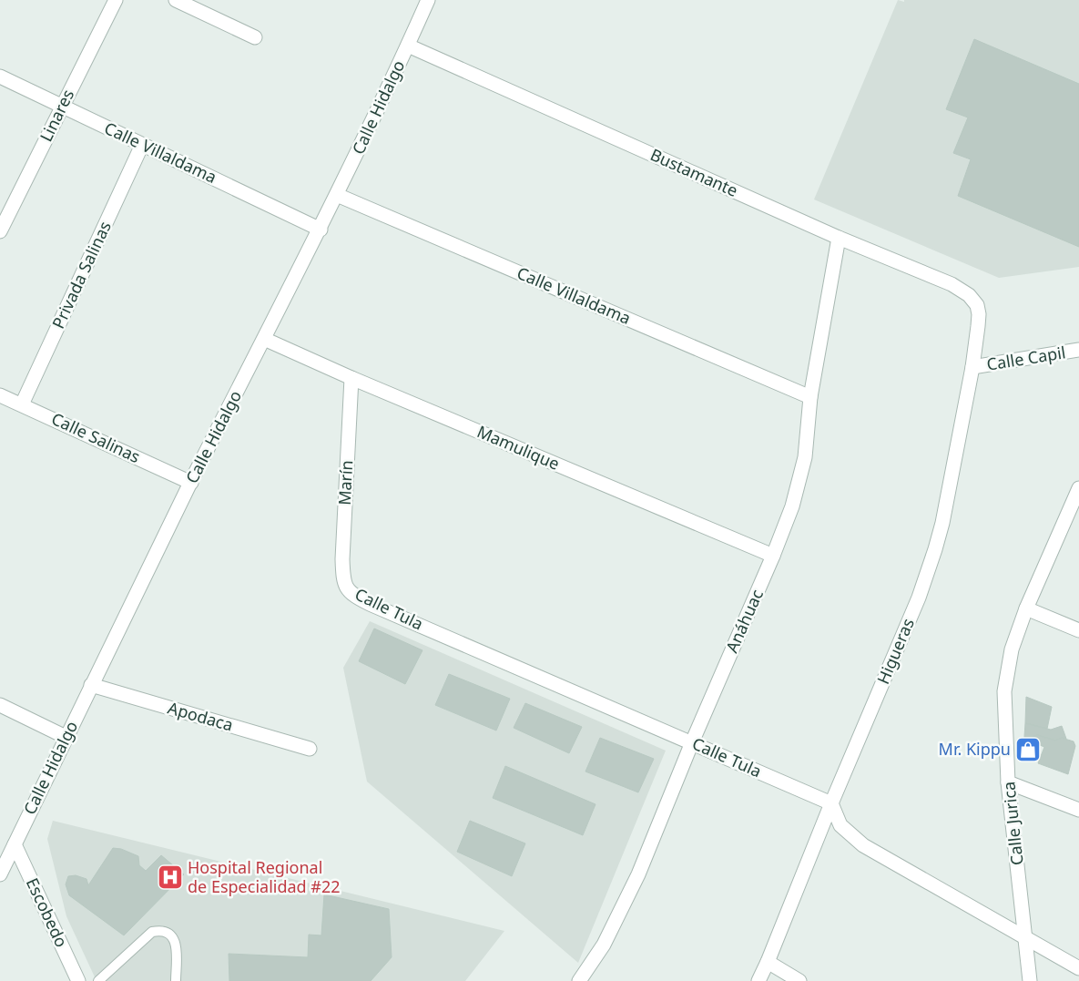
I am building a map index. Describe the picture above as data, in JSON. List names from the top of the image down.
{
  "streets": {
    "street": [
      "Calle Hidalgo",
      "Linares",
      "Calle Villaldama",
      "Bustamante",
      "Privada Salinas",
      "Calle Capil",
      "Calle Salinas",
      "Mamulique",
      "Marín",
      "Calle Tula",
      "Anáhuac",
      "Higueras",
      "Apodaca",
      "Calle Jurica",
      "Escobedo"
    ]
  },
  "crossings": [
    ["Calle Hidalgo", "Calle Villaldama"],
    ["Calle Hidalgo", "Bustamante"],
    ["Calle Hidalgo", "Calle Salinas"],
    ["Calle Hidalgo", "Mamulique"],
    ["Calle Hidalgo", "Apodaca"],
    ["Calle Hidalgo", "Escobedo"],
    ["Linares", "Calle Villaldama"],
    ["Calle Villaldama", "Privada Salinas"],
    ["Calle Villaldama", "Anáhuac"],
    ["Bustamante", "Anáhuac"],
    ["Bustamante", "Higueras"],
    ["Privada Salinas", "Calle Salinas"],
    ["Calle Capil", "Higueras"],
    ["Mamulique", "Marín"],
    ["Mamulique", "Anáhuac"],
    ["Marín", "Calle Tula"],
    ["Calle Tula", "Anáhuac"],
    ["Calle Tula", "Higueras"]
  ],
  "places": {
    "shop": ["Mr. Kippu"],
    "hospital": ["Hospital Regional de Especialidad #22"]
  }
}
